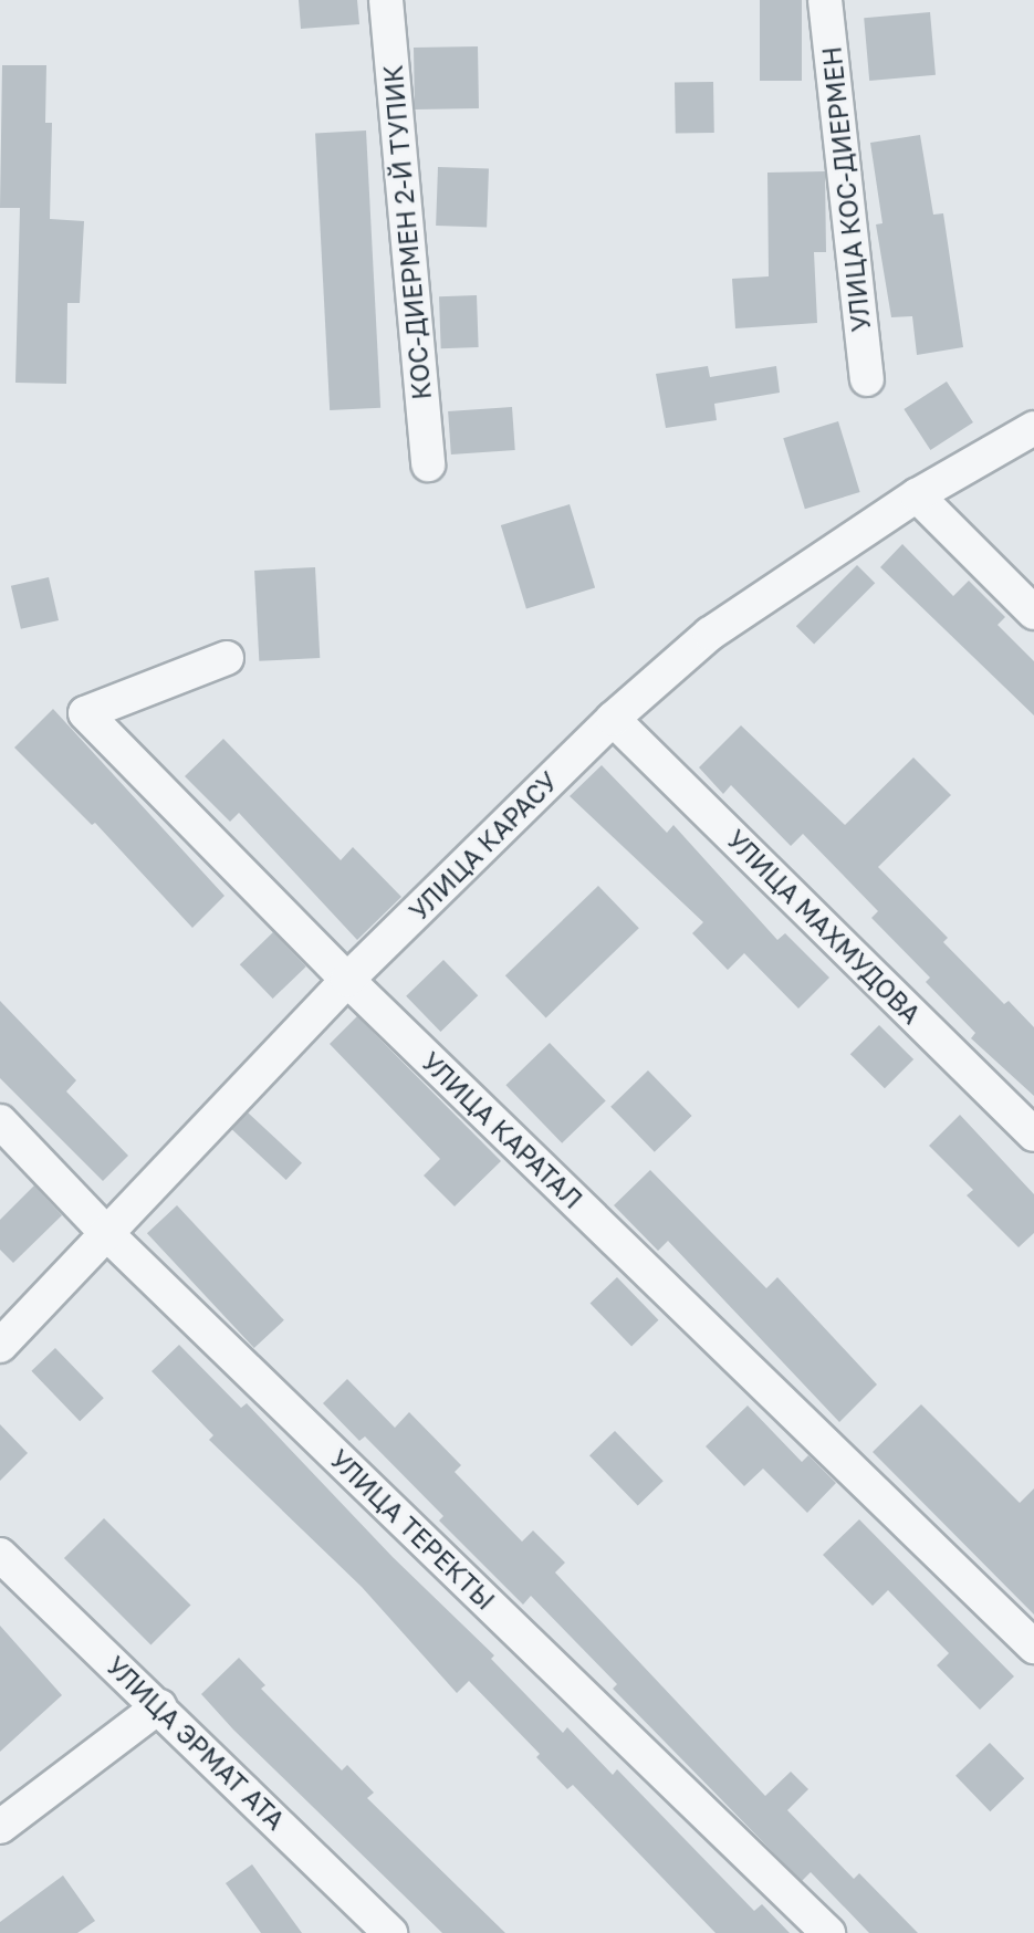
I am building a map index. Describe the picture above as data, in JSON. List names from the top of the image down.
{
  "streets": {
    "street": [
      "УЛИЦА КОС-ДИЕРМЕН",
      "КОС-ДИЕРМЕН 2-Й ТУПИК",
      "УЛИЦА КАРАСУ",
      "УЛИЦА МАХМУДОВА",
      "УЛИЦА КАРАТАЛ",
      "УЛИЦА ТЕРЕКТЫ",
      "УЛИЦА ЭРМАТ АТА"
    ]
  },
  "crossings": [
    ["УЛИЦА КАРАСУ", "УЛИЦА МАХМУДОВА"],
    ["УЛИЦА КАРАСУ", "УЛИЦА КАРАТАЛ"],
    ["УЛИЦА КАРАСУ", "УЛИЦА ТЕРЕКТЫ"]
  ]
}
